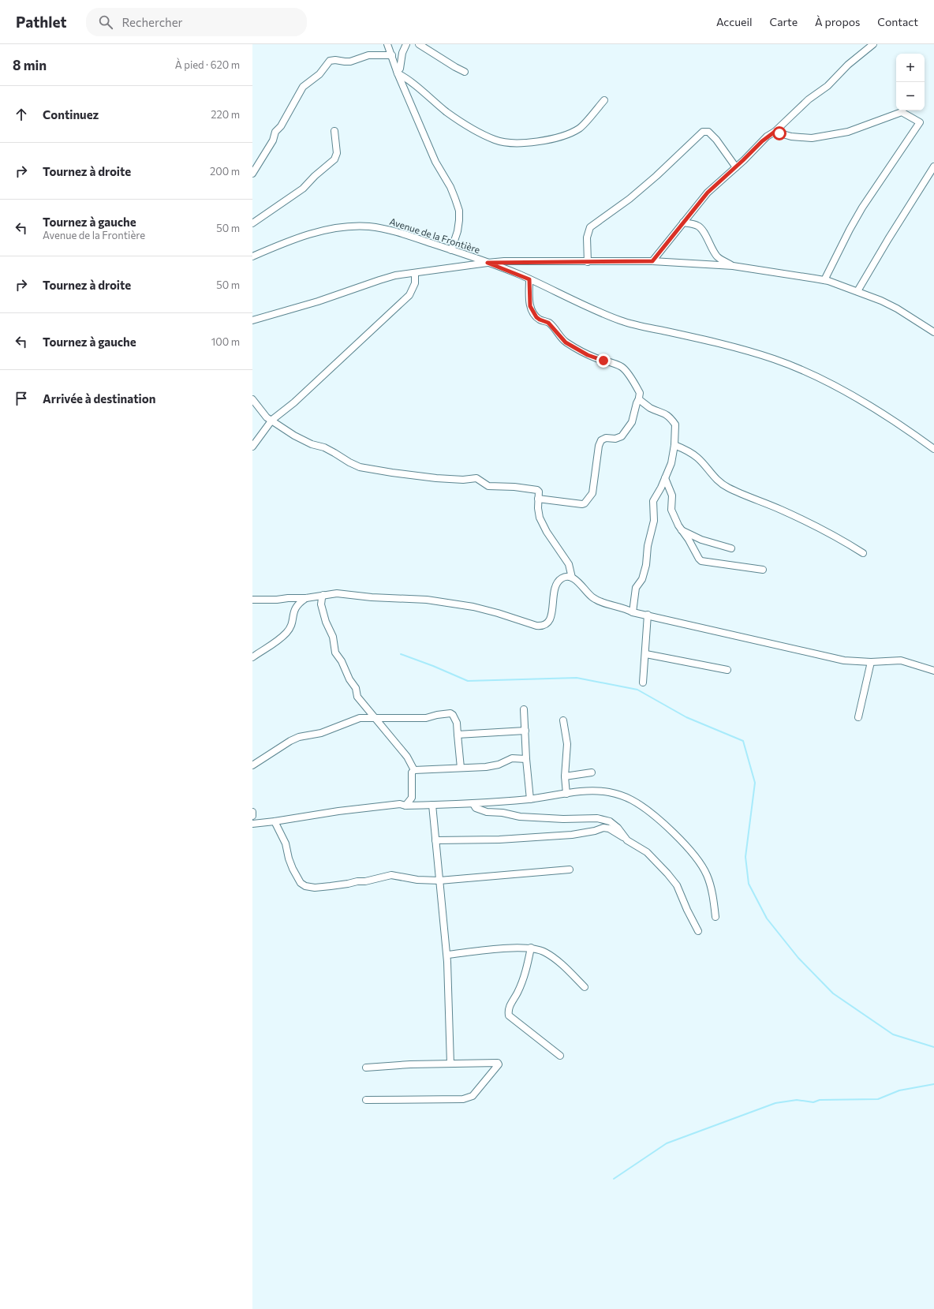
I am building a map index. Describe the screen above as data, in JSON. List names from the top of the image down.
{
  "streets": {
    "street": ["Avenue de la Frontière"]
  },
  "page": {
    "header": "Pathlet",
    "search": "Rechercher",
    "nav": [
      "Accueil",
      "Carte",
      "À propos",
      "Contact"
    ],
    "heading": ["8 min", "À pied · 620 m"],
    "map_buttons": ["+", "−"],
    "list": [
      ["Continuez", "220 m"],
      ["Tournez à droite", "200 m"],
      ["Tournez à gauche", "Avenue de la Frontière", "50 m"],
      ["Tournez à droite", "50 m"],
      ["Tournez à gauche", "100 m"],
      "Arrivée à destination"
    ]
  }
}
